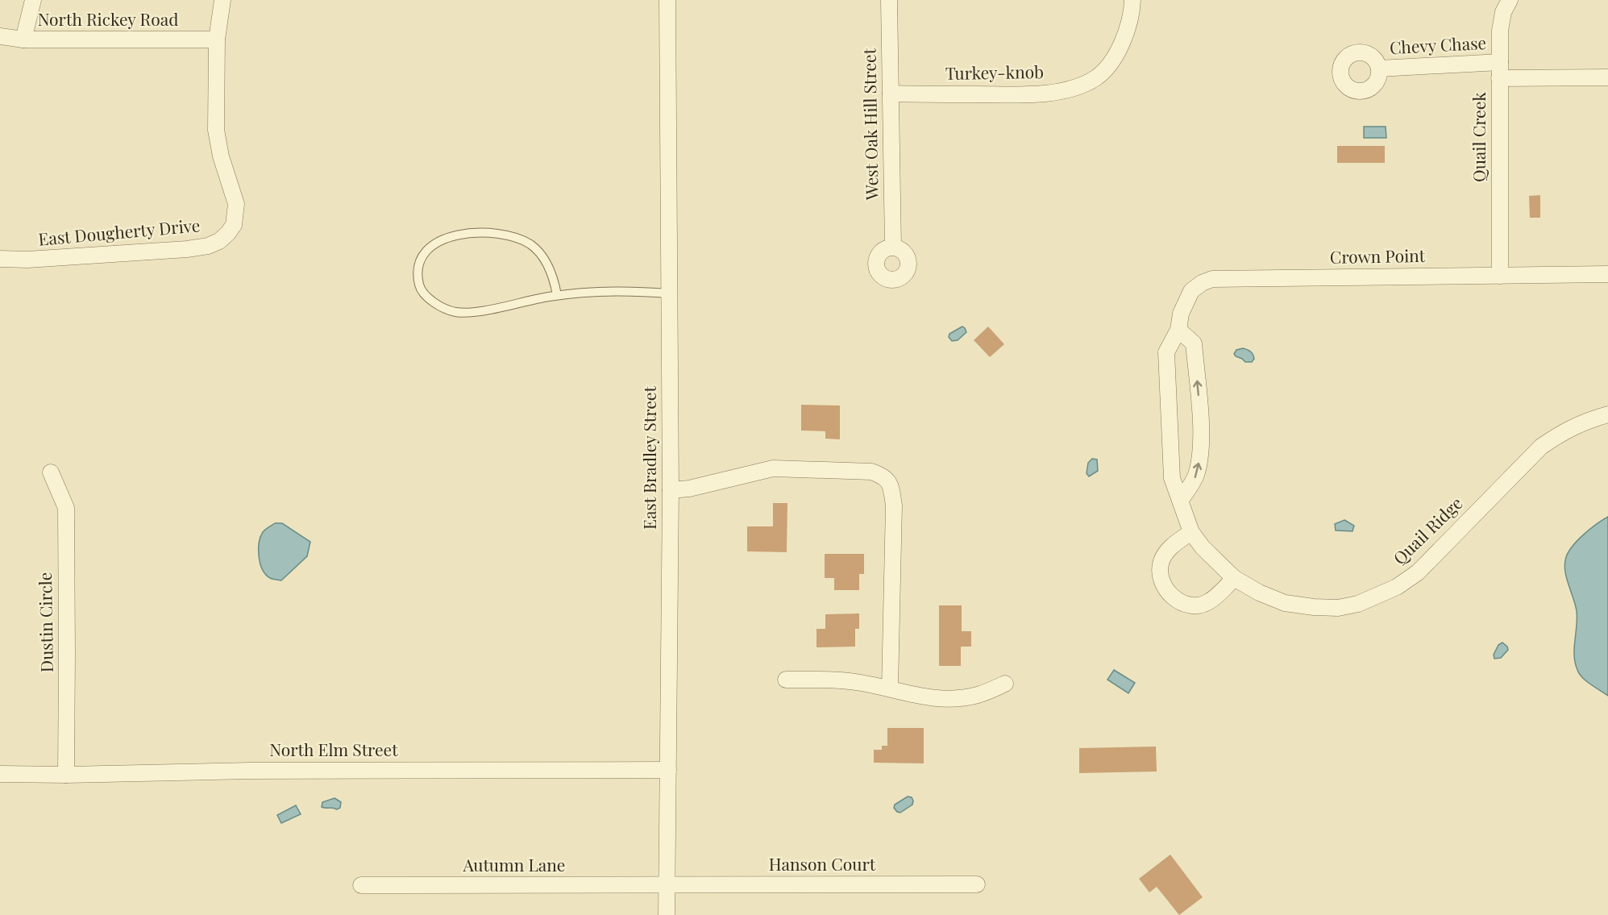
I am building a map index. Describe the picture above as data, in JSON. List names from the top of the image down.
{
  "streets": {
    "street": [
      "North Rickey Road",
      "Chevy Chase",
      "Turkey-knob",
      "West Oak Hill Street",
      "Quail Creek",
      "East Dougherty Drive",
      "Crown Point",
      "East Bradley Street",
      "Quail Ridge",
      "Dustin Circle",
      "North Elm Street",
      "Hanson Court",
      "Autumn Lane"
    ]
  },
  "crossings": [
    ["North Rickey Road", "East Dougherty Drive"],
    ["Chevy Chase", "Quail Creek"],
    ["Turkey-knob", "West Oak Hill Street"],
    ["Quail Creek", "Crown Point"],
    ["Crown Point", "Quail Ridge"],
    ["East Bradley Street", "North Elm Street"],
    ["East Bradley Street", "Hanson Court"],
    ["East Bradley Street", "Autumn Lane"],
    ["Dustin Circle", "North Elm Street"],
    ["Hanson Court", "Autumn Lane"]
  ]
}
